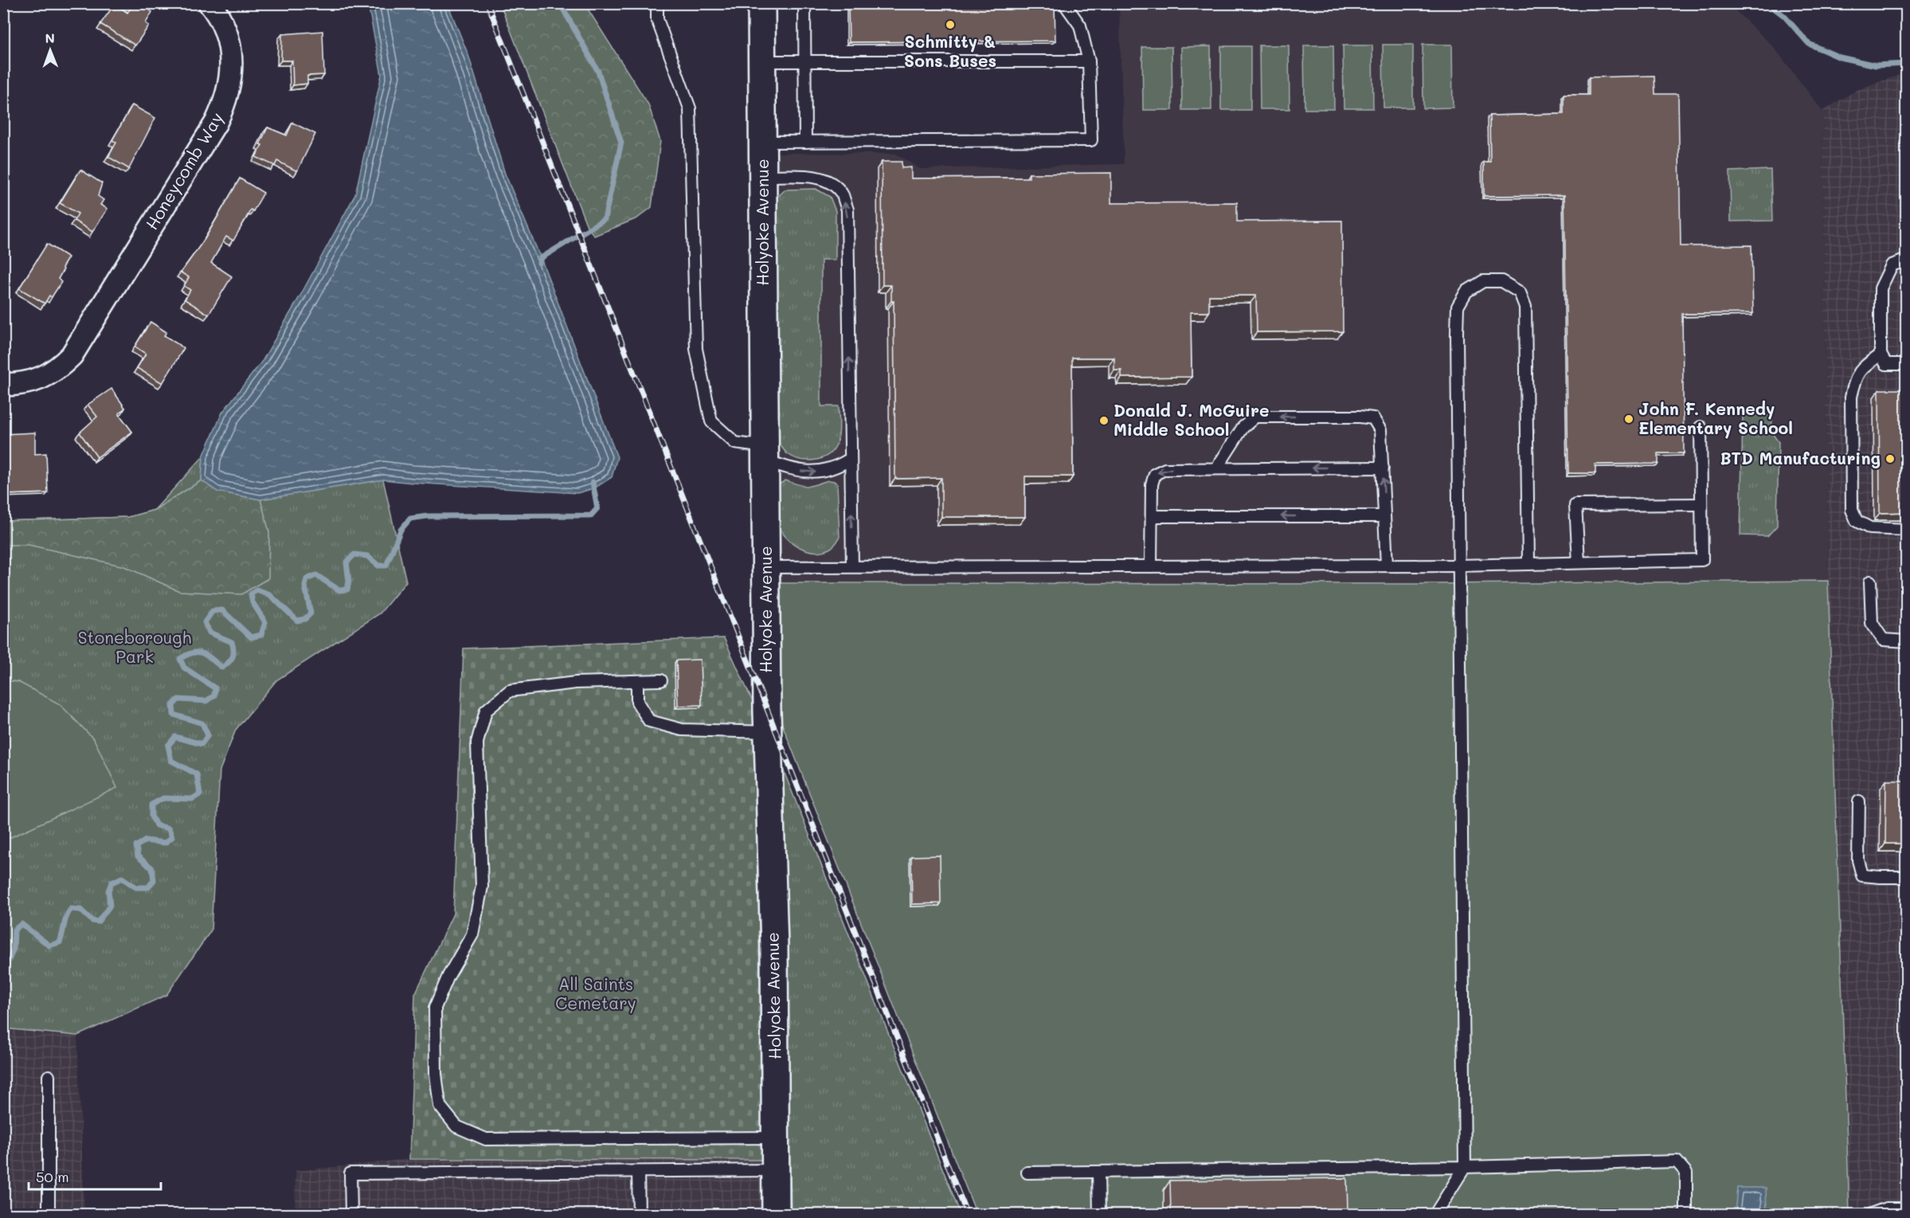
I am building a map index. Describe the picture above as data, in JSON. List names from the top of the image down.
{
  "streets": {
    "street": ["Honeycomb Way", "Holyoke Avenue"]
  },
  "parks": ["Stoneborough Park", "All Saints Cemetary"],
  "places": [
    "Schmitty & Sons Buses",
    "John F. Kennedy Elementary School",
    "Donald J. McGuire Middle School",
    "BTD Manufacturing"
  ],
  "scale_bar": "50 m",
  "north": "top"
}
